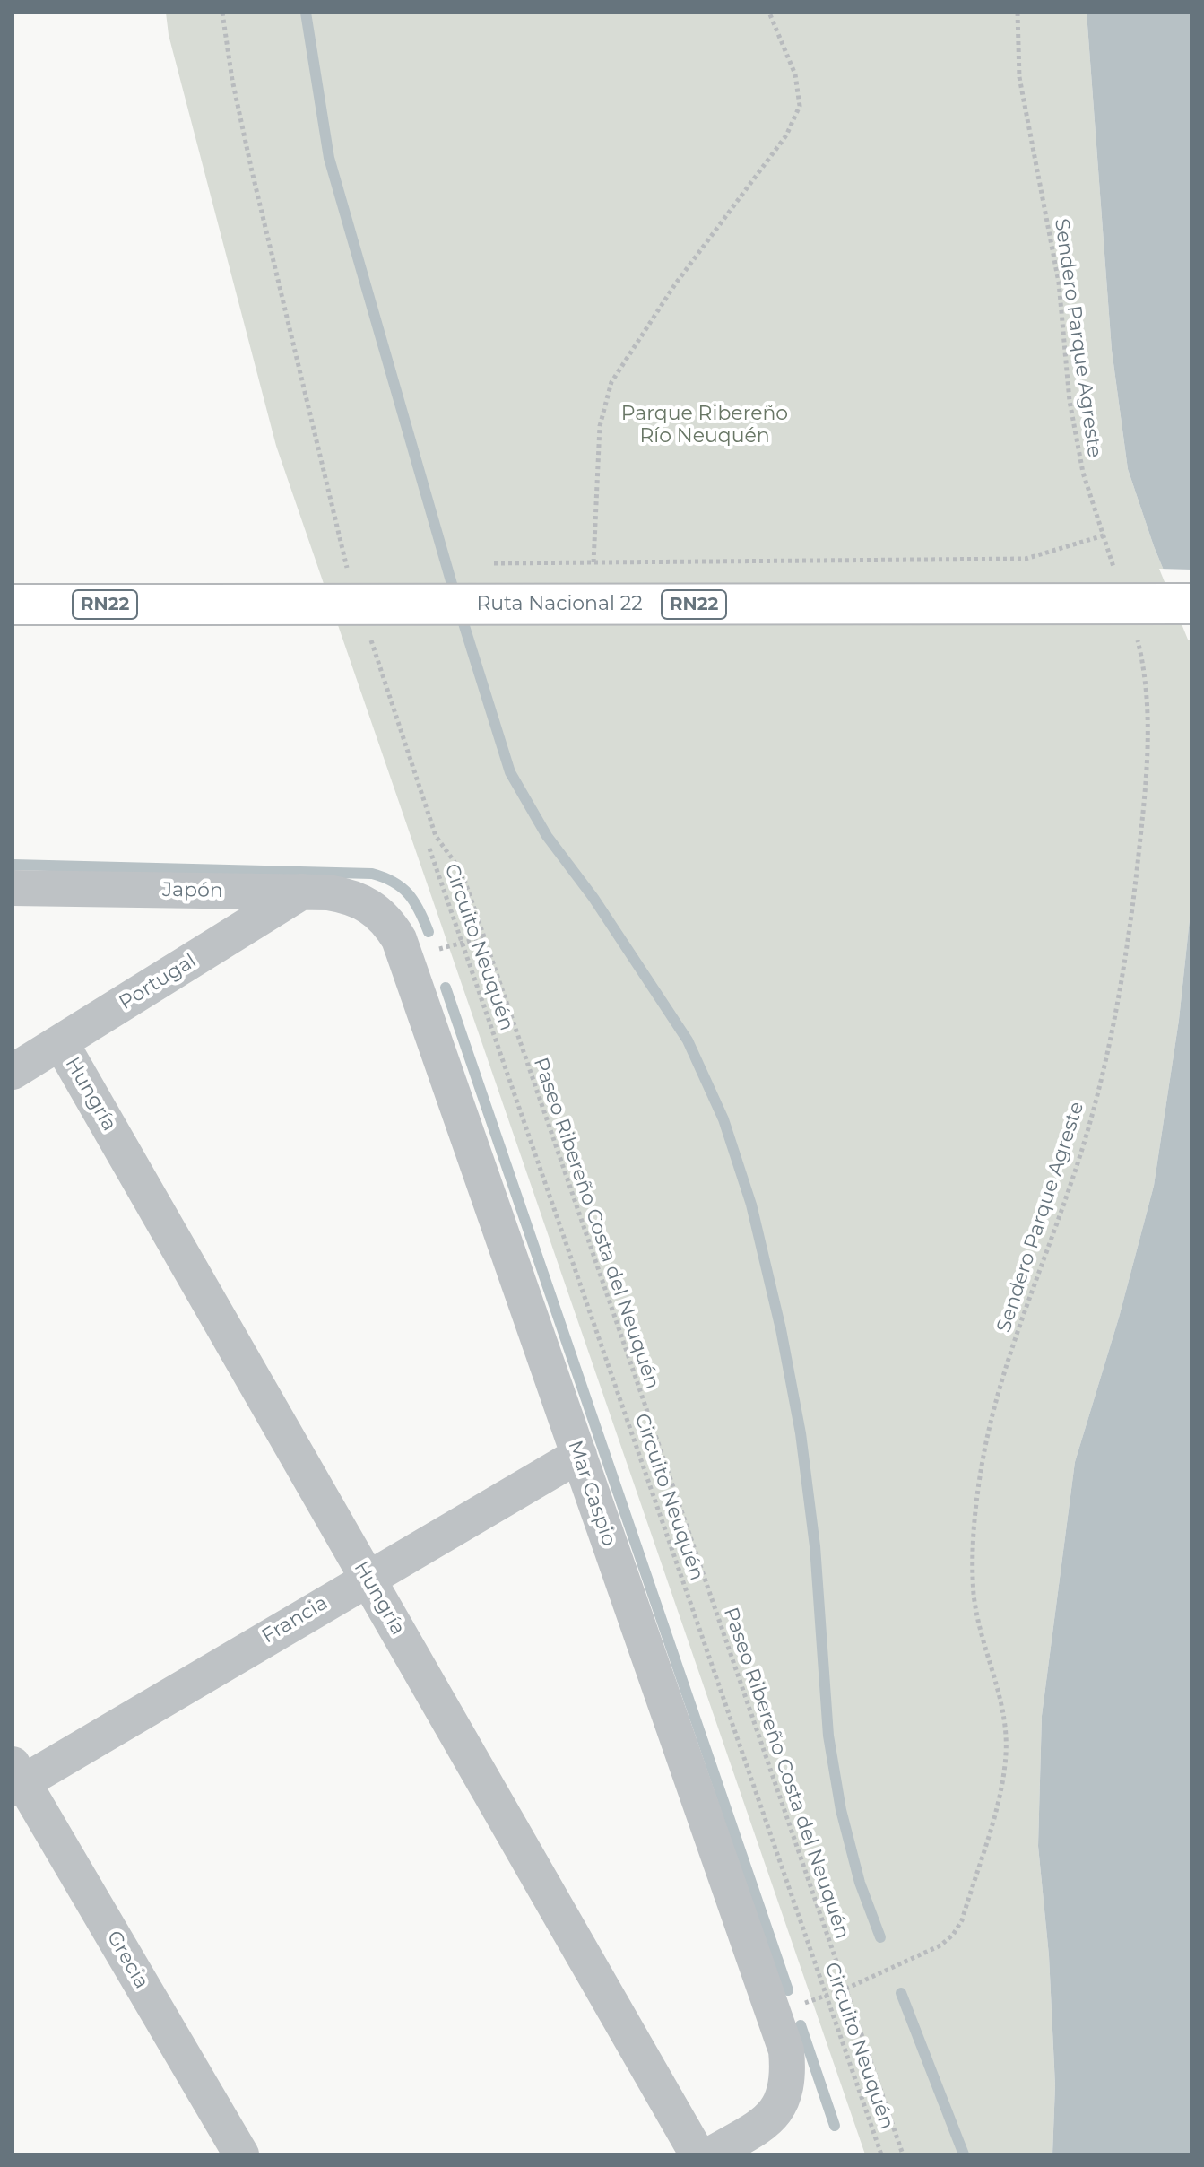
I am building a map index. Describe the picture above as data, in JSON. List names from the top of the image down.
{
  "streets": {
    "highway": ["RN22", "Ruta Nacional 22"],
    "street": [
      "Japón",
      "Portugal",
      "Hungría",
      "Mar Caspio",
      "Francia",
      "Grecia"
    ],
    "path": ["Sendero Parque Agreste", "Circuito Neuquén", "Paseo Ribereño Costa del Neuquén"]
  },
  "crossings": [
    ["Sendero Parque Agreste", "Circuito Neuquén"],
    ["Sendero Parque Agreste", "Paseo Ribereño Costa del Neuquén"],
    ["Sendero Parque Agreste", "Mar Caspio"],
    ["Japón", "Portugal"],
    ["Japón", "Mar Caspio"],
    ["Portugal", "Hungría"],
    ["Hungría", "Francia"],
    ["Mar Caspio", "Francia"],
    ["Francia", "Grecia"]
  ],
  "parks": ["Parque Ribereño Río Neuquén"]
}
